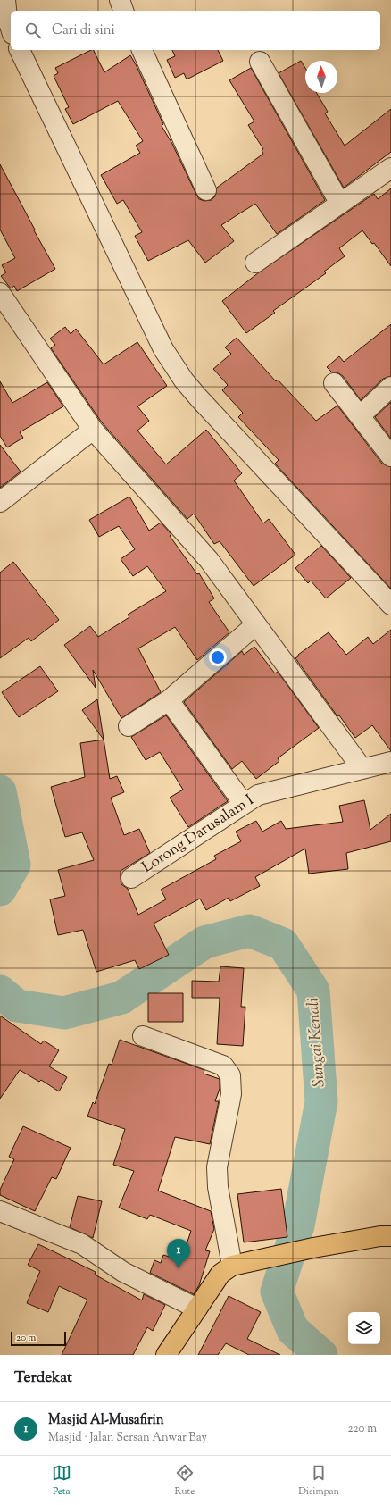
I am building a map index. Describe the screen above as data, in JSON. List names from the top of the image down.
{
  "streets": {
    "street": ["Lorong Darusalam I"]
  },
  "water": ["Sungai Kenali"],
  "scale_bar": "20 m",
  "north": "top",
  "page": {
    "search": "Cari di sini",
    "pins": "1",
    "scale": "20 m",
    "heading": "Terdekat",
    "list": [
      {
        "mark": "1",
        "name": "Masjid Al-Musafirin",
        "note": "Masjid · Jalan Sersan Anwar Bay",
        "value": "220 m"
      }
    ],
    "nav": ["Peta", "Rute", "Disimpan"]
  }
}
